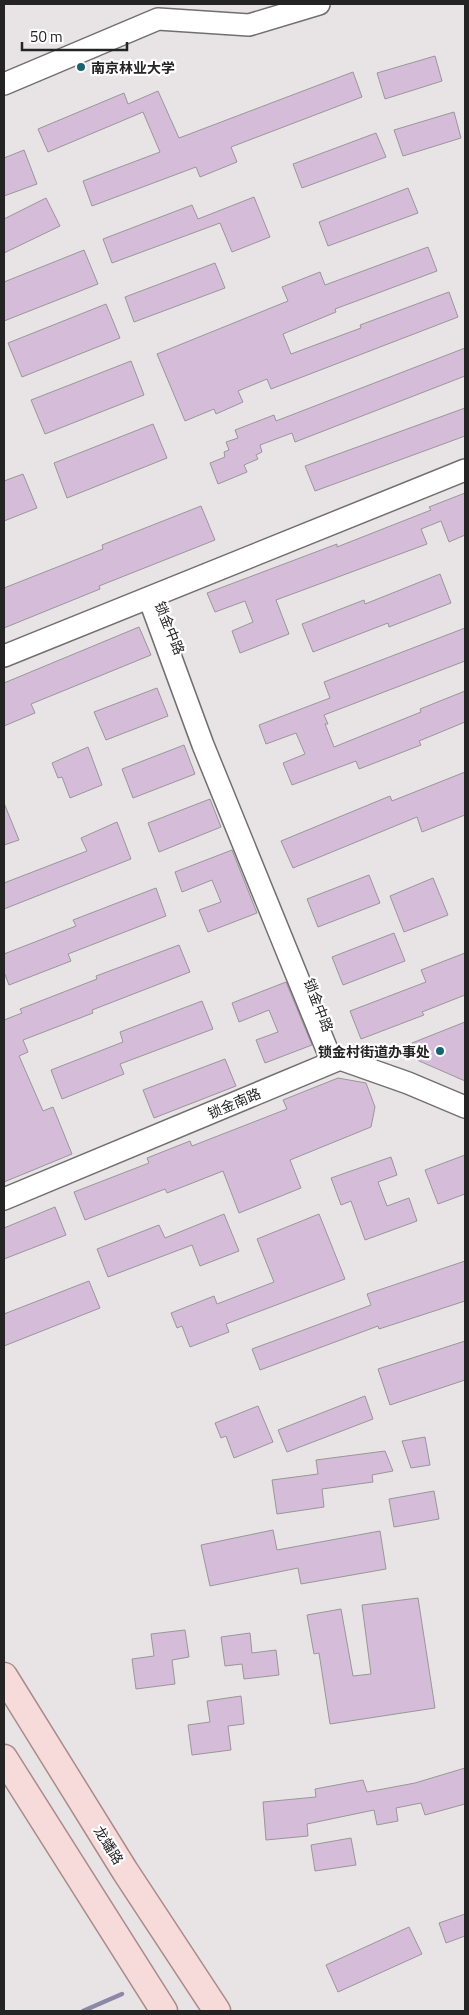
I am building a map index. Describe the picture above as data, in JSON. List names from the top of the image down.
{
  "streets": {
    "main road": ["龙蟠路"],
    "street": ["锁金中路", "锁金南路"]
  },
  "crossings": [
    ["锁金中路", "锁金南路"]
  ],
  "places": ["南京林业大学", "锁金村街道办事处"],
  "scale_bar": "50 m"
}
